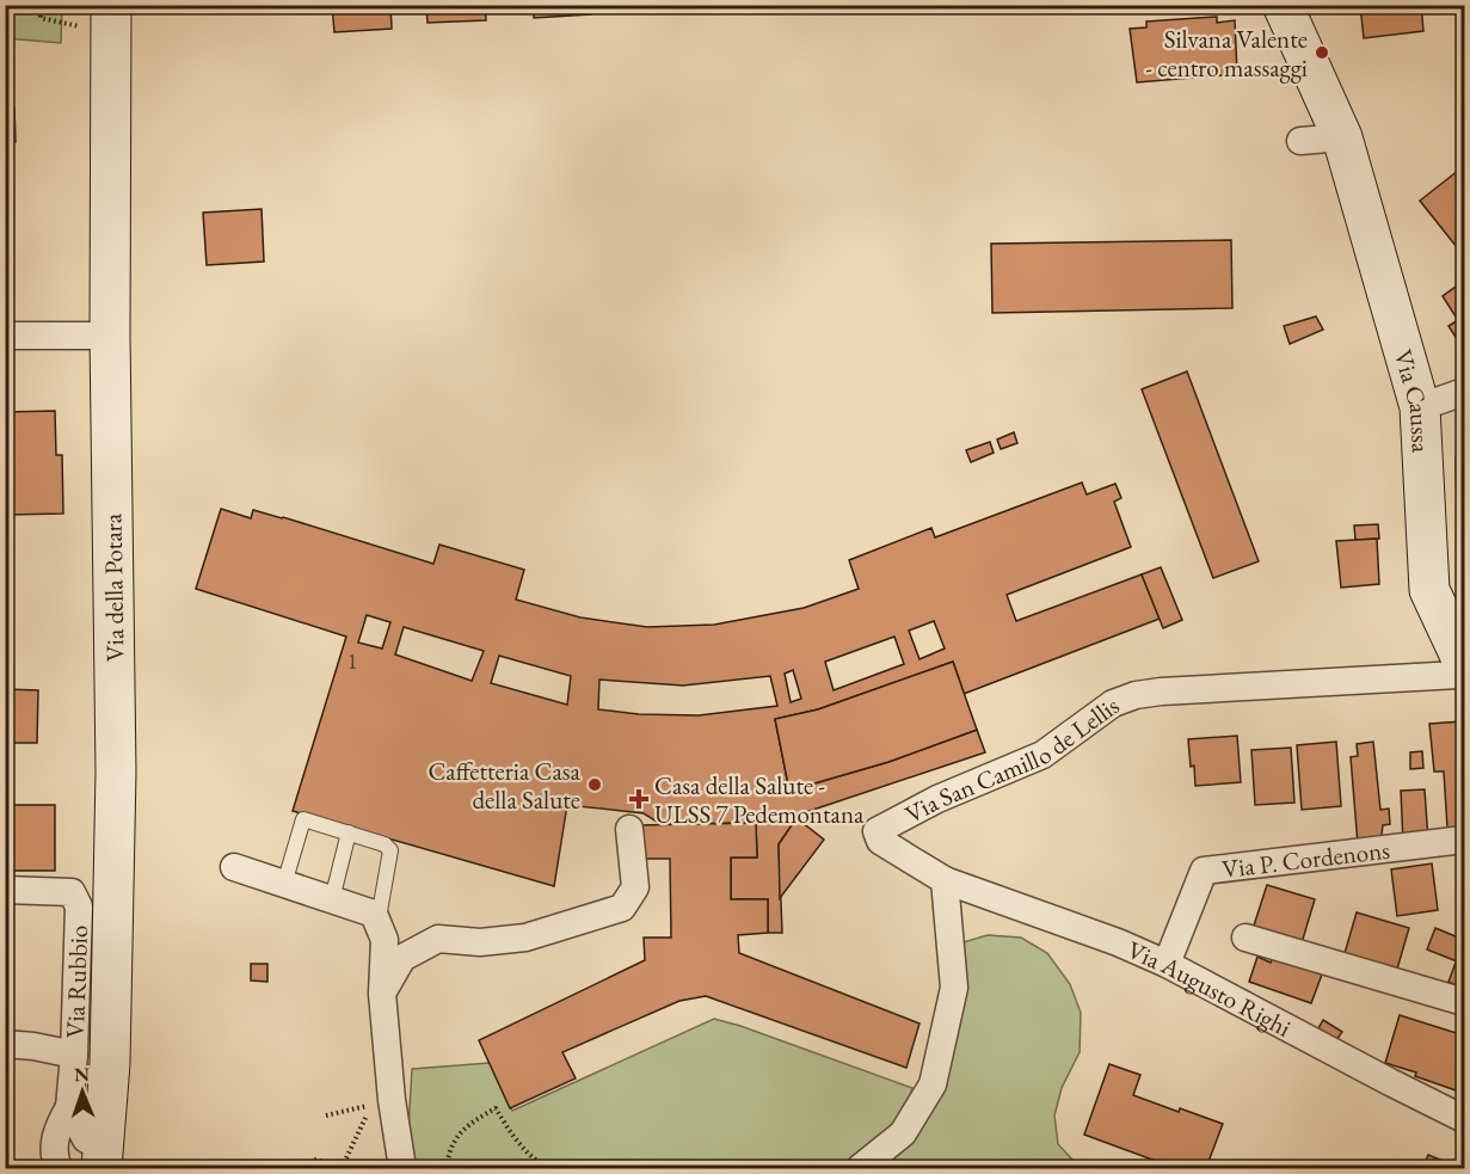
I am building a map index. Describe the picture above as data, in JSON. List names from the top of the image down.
{
  "streets": {
    "street": [
      "Via Caussa",
      "Via della Potara",
      "Via San Camillo de Lellis",
      "Via P. Cordenons",
      "Via Rubbio",
      "Via Augusto Righi"
    ]
  },
  "crossings": [
    ["Via San Camillo de Lellis", "Via Augusto Righi"],
    ["Via P. Cordenons", "Via Augusto Righi"]
  ],
  "places": {
    "other": ["Silvana Valente - centro massaggi", "Caffetteria Casa della Salute"],
    "health": ["Casa della Salute - ULSS 7 Pedemontana"]
  },
  "house_numbers": ["1"],
  "north": "top"
}
